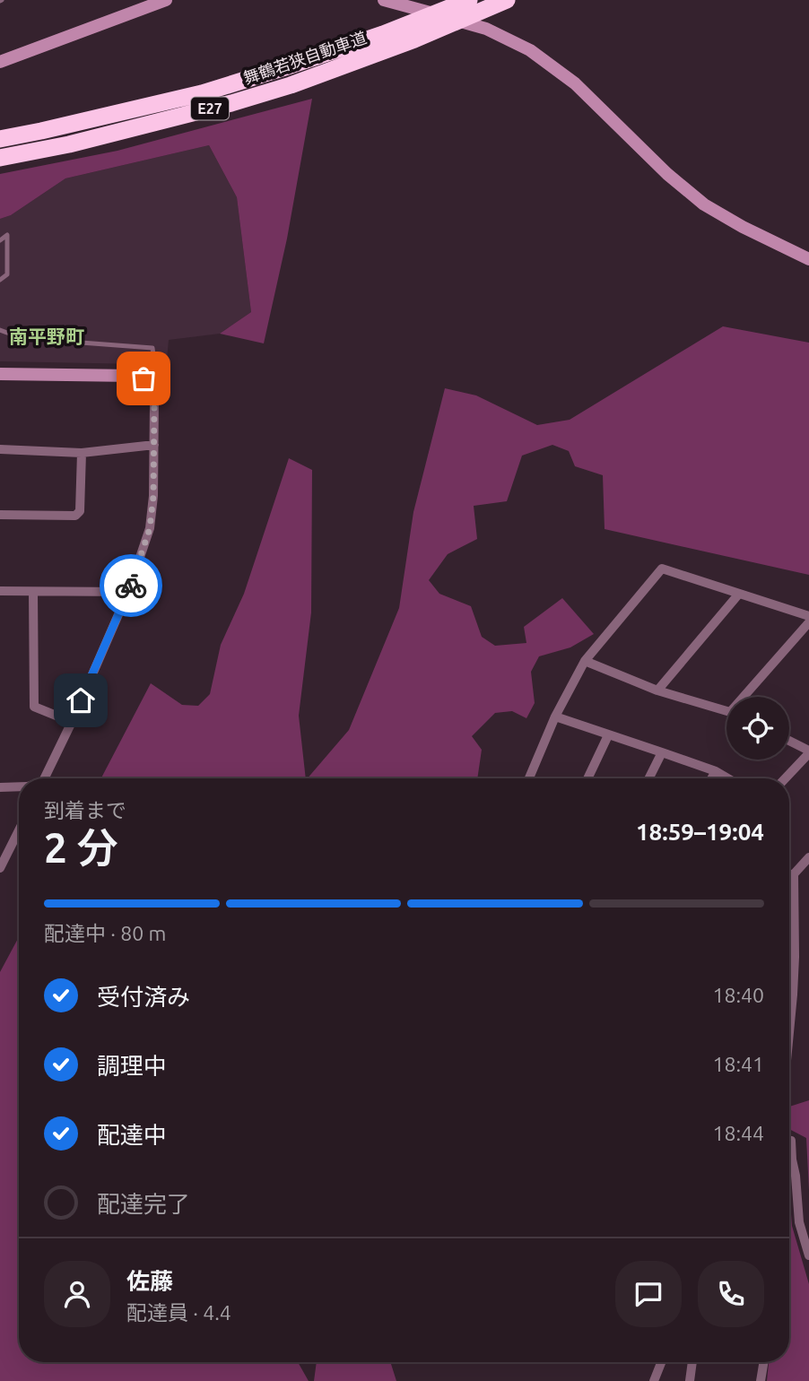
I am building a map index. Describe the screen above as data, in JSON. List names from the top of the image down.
{
  "streets": {
    "highway": ["舞鶴若狭自動車道", "E27"]
  },
  "districts": ["南平野町"],
  "page": {
    "heading": ["2 分", "到着まで", "18:59–19:04"],
    "panel": ["佐藤", "配達員 · 4.4"],
    "bar": "配達中 · 80 m",
    "list": [
      ["受付済み", "18:40"],
      ["調理中", "18:41"],
      ["配達中", "18:44"],
      "配達完了"
    ]
  }
}
